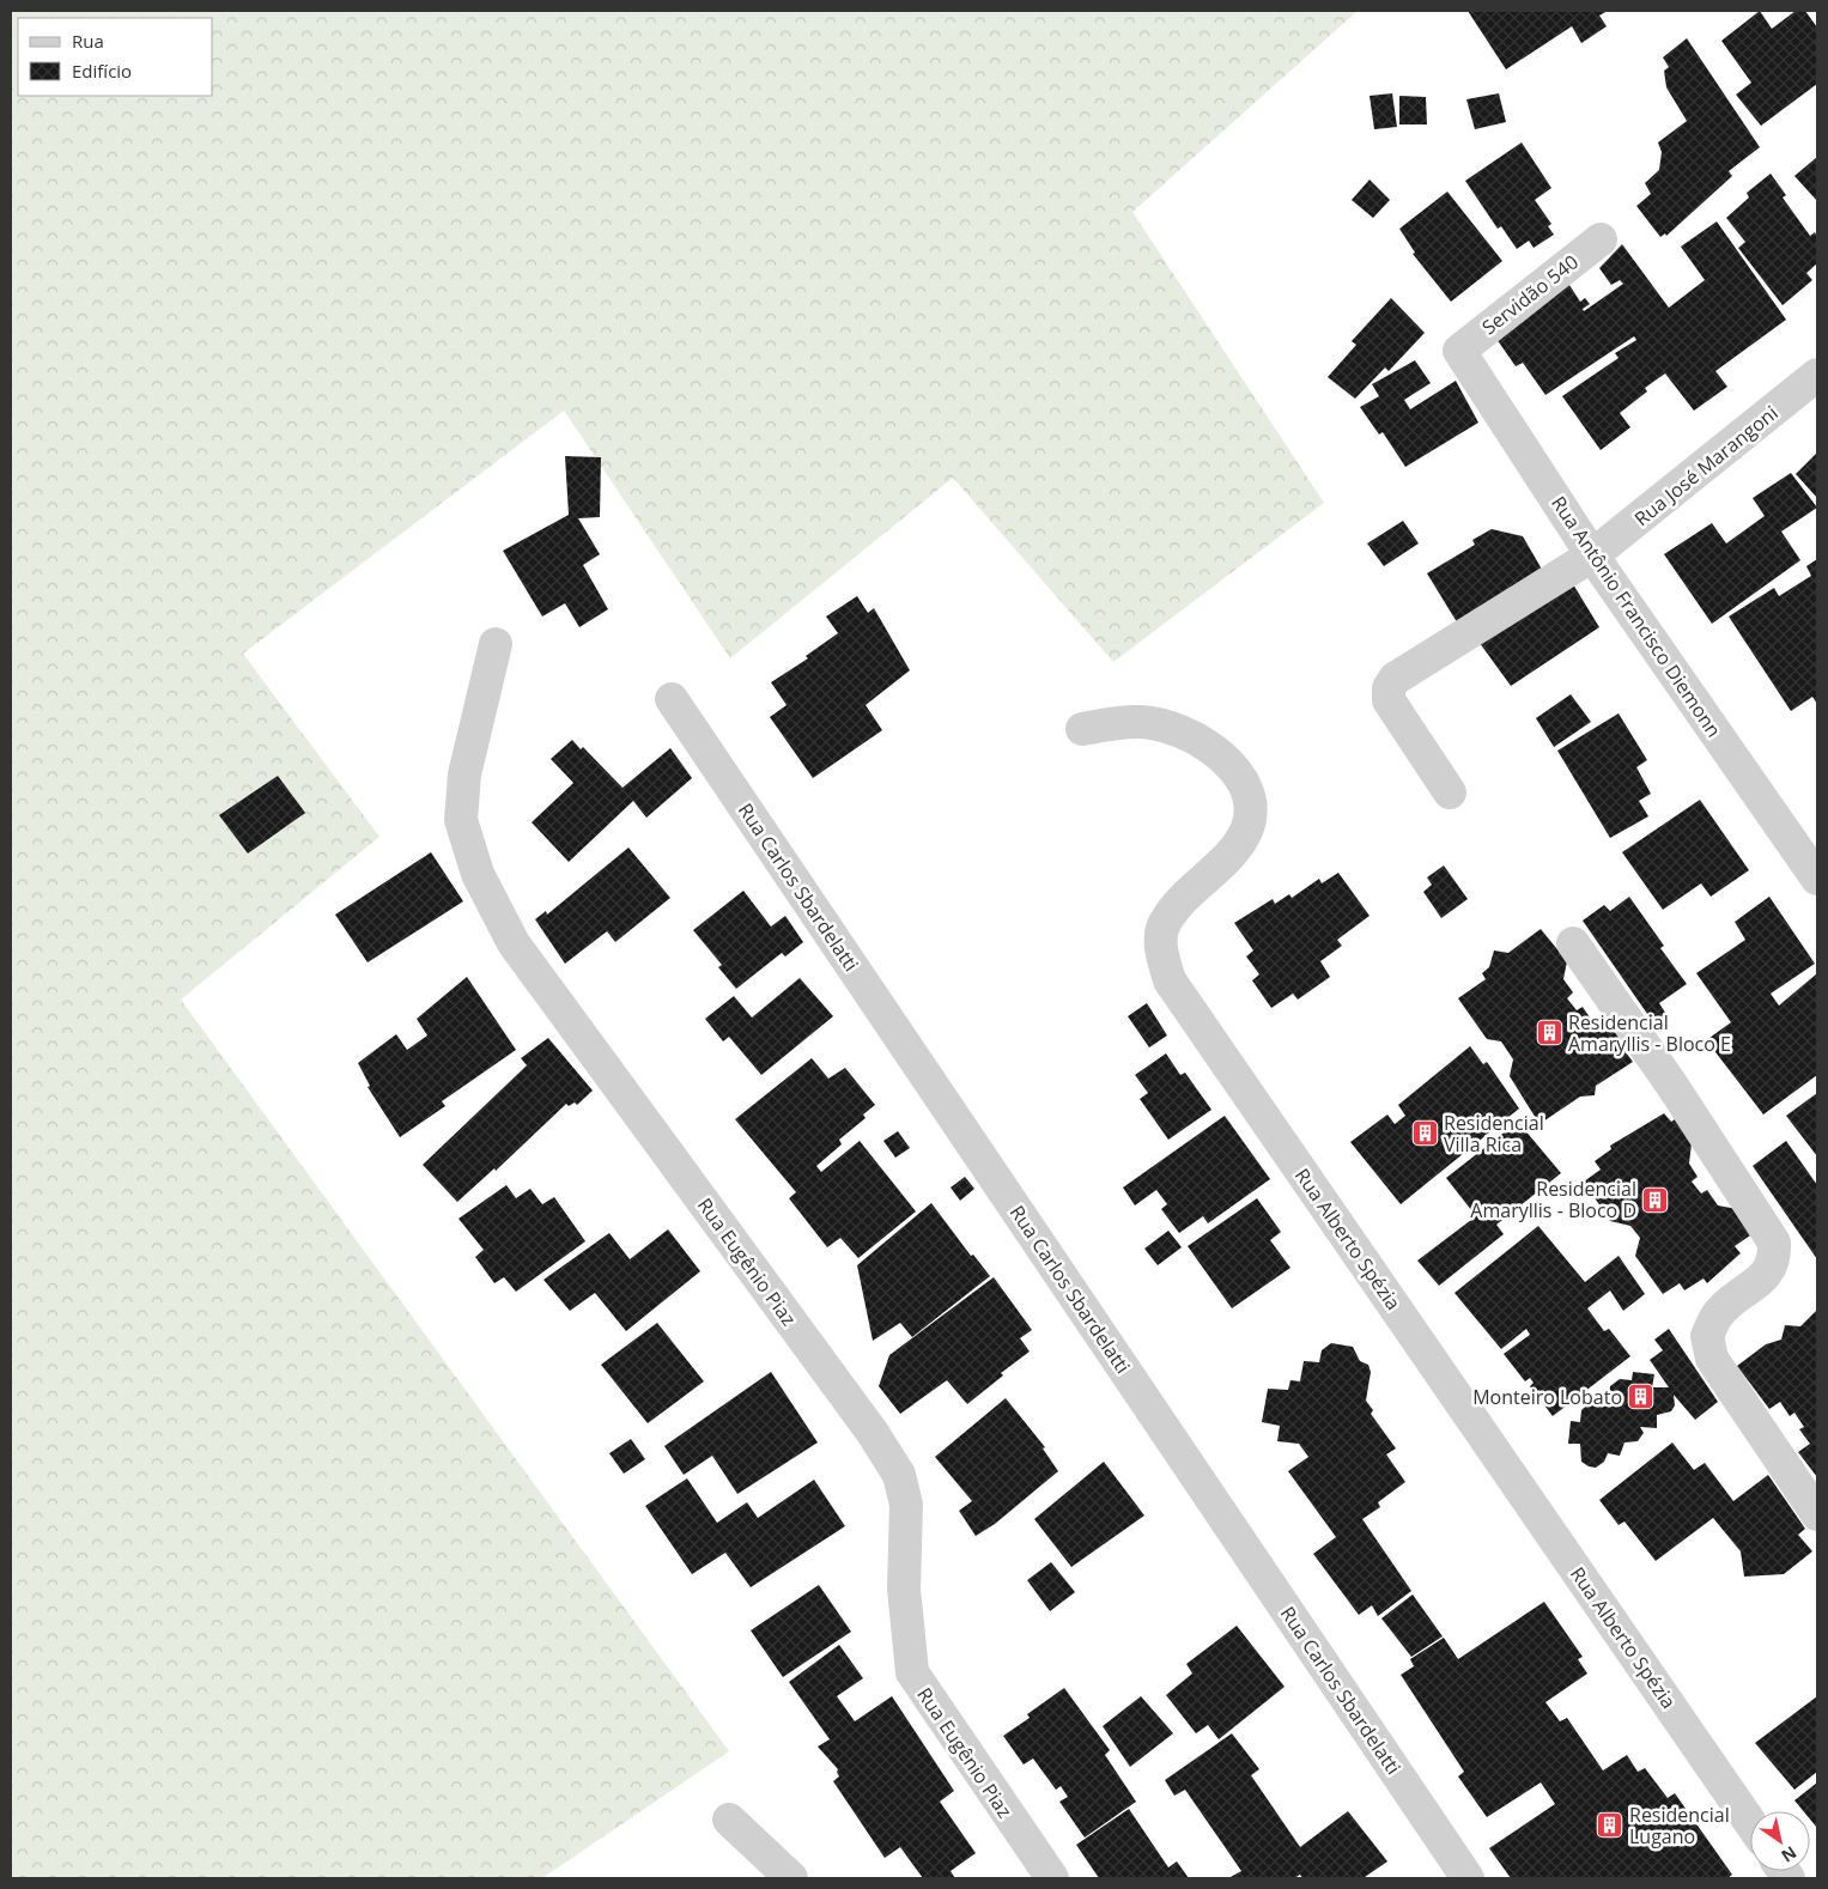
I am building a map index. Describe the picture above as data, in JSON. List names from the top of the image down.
{
  "streets": {
    "street": [
      "Servidão 540",
      "Rua José Marangoni",
      "Rua Antônio Francisco Diemonn",
      "Rua Carlos Sbardelatti",
      "Rua Alberto Spézia",
      "Rua Eugênio Piaz"
    ]
  },
  "crossings": [
    ["Servidão 540", "Rua Antônio Francisco Diemonn"],
    ["Rua José Marangoni", "Rua Antônio Francisco Diemonn"]
  ],
  "places": {
    "building": [
      "Residencial Amaryllis - Bloco E",
      "Residencial Villa Rica",
      "Residencial Amaryllis - Bloco D",
      "Monteiro Lobato",
      "Residencial Lugano"
    ]
  },
  "legend": ["Rua", "Edifício"],
  "north": "bottom right"
}
